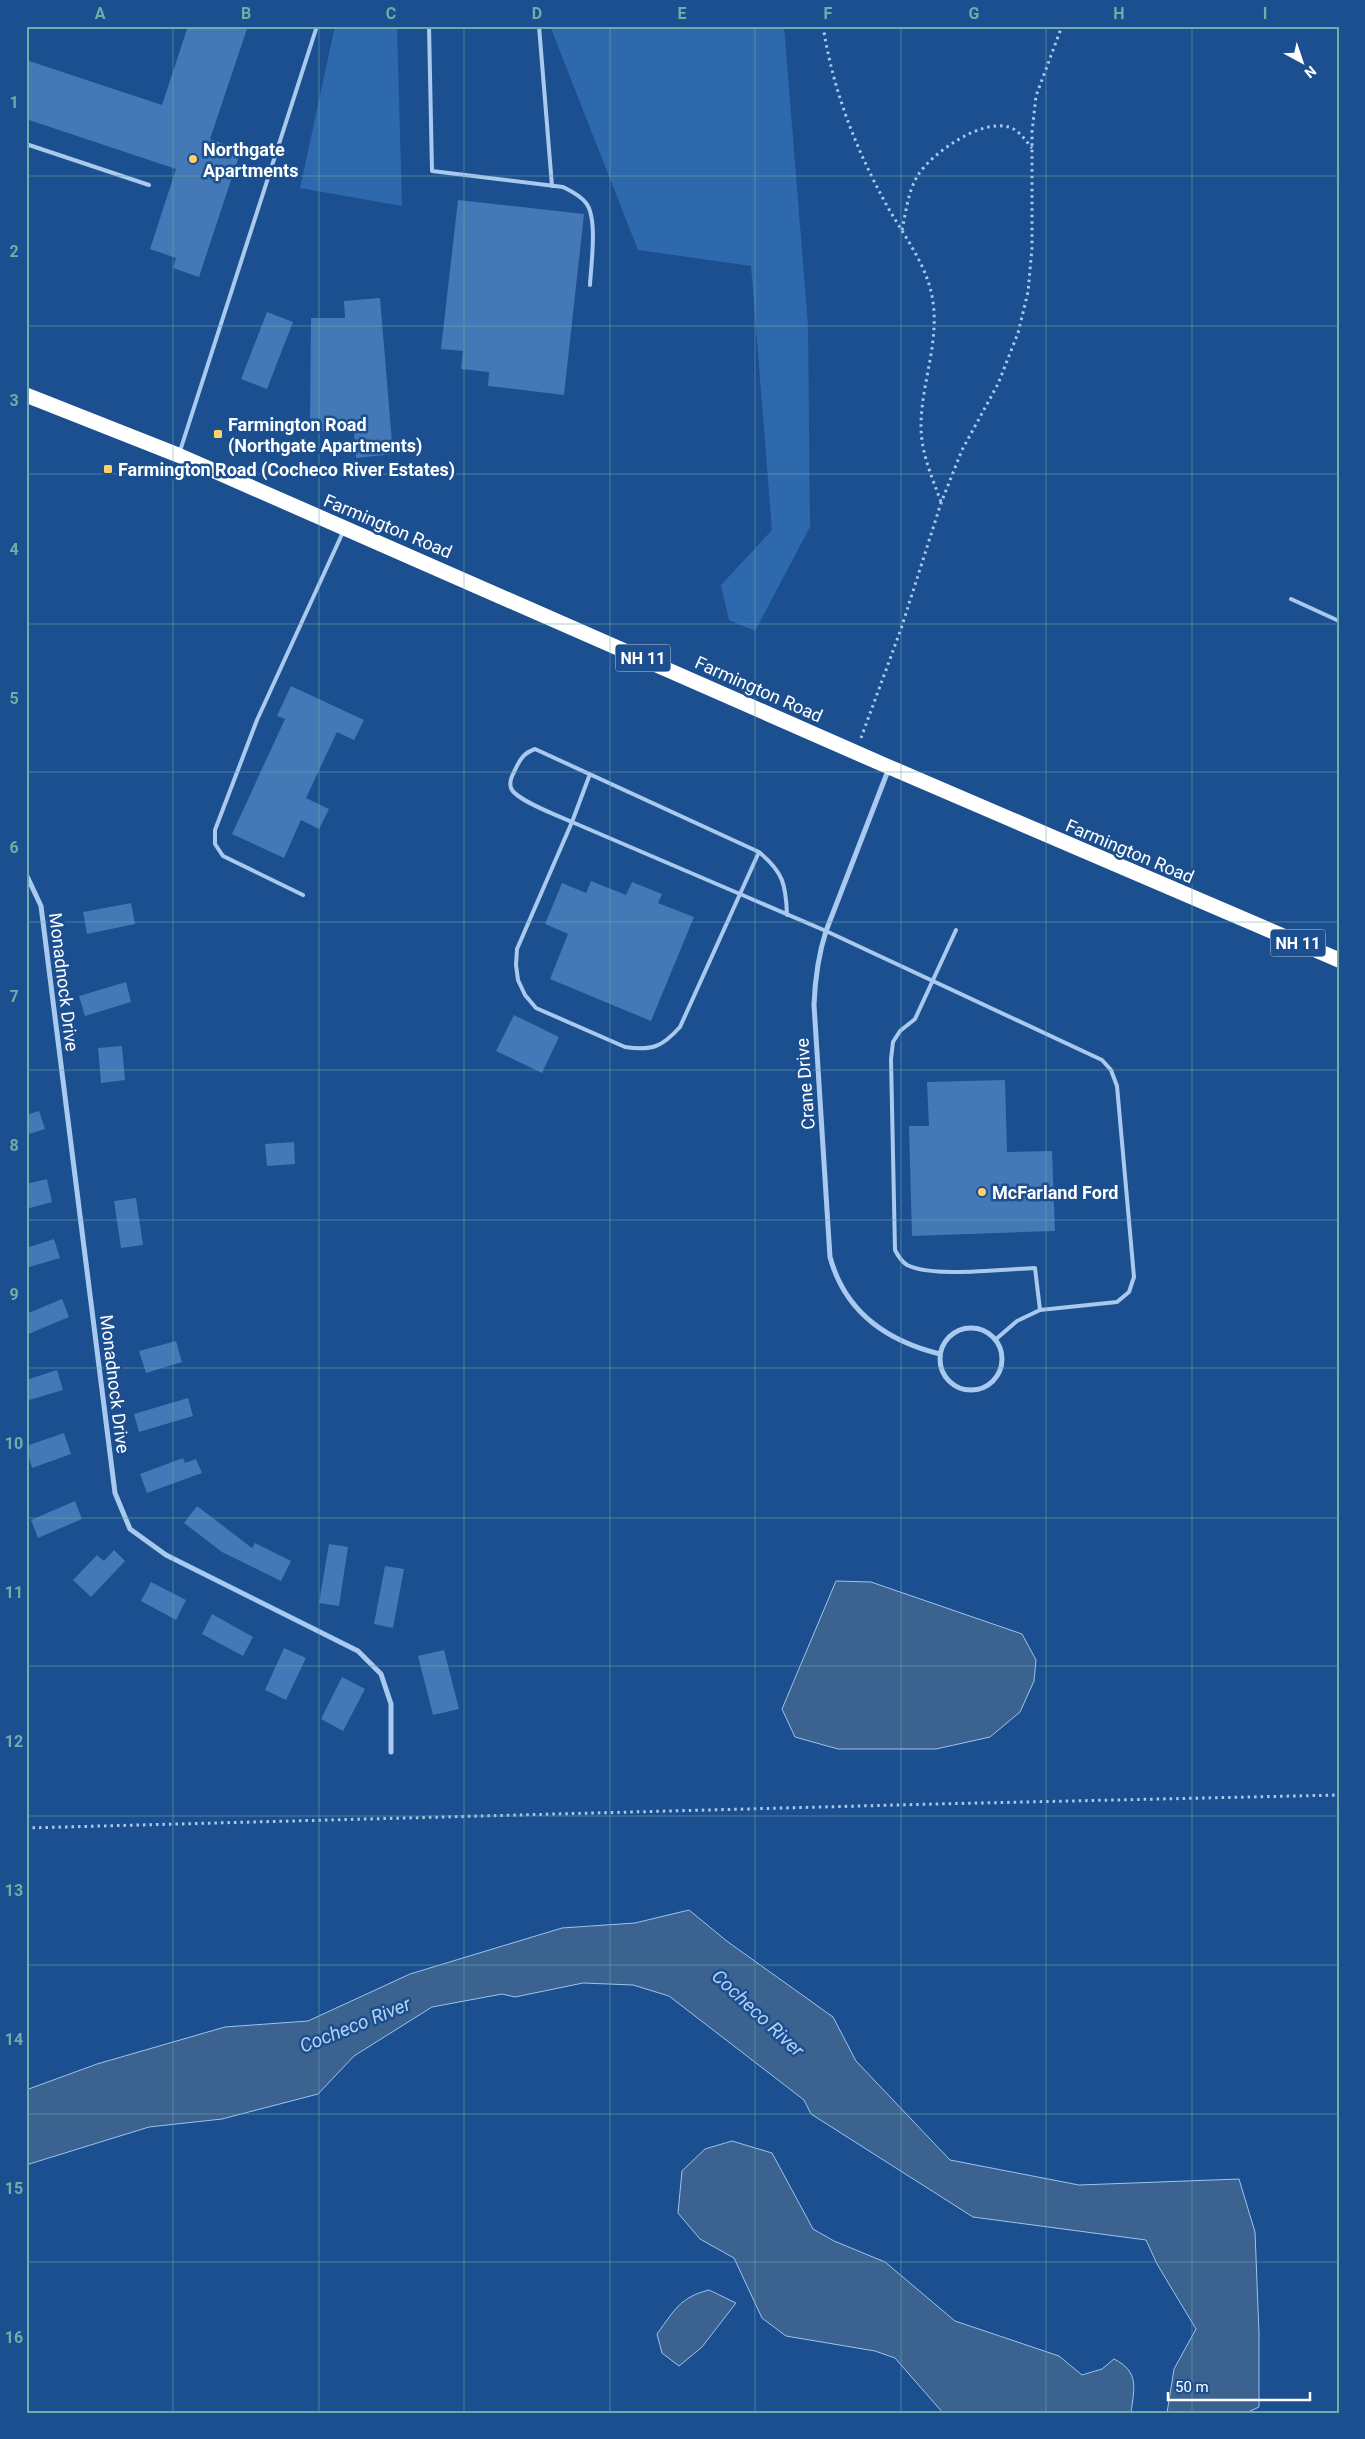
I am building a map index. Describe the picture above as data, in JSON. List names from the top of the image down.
{
  "streets": {
    "highway": ["Farmington Road", "NH 11"],
    "street": ["Monadnock Drive", "Crane Drive"]
  },
  "crossings": [
    ["Farmington Road", "Crane Drive"]
  ],
  "water": ["Cocheco River"],
  "places": {
    "other": ["Northgate Apartments", "McFarland Ford"],
    "transit": ["Farmington Road (Northgate Apartments)", "Farmington Road (Cocheco River Estates)"]
  },
  "scale_bar": "50 m",
  "north": "bottom right",
  "grid": {
    "columns": [
      "A",
      "B",
      "C",
      "D",
      "E",
      "F",
      "G",
      "H",
      "I"
    ],
    "rows": [
      "1",
      "2",
      "3",
      "4",
      "5",
      "6",
      "7",
      "8",
      "9",
      "10",
      "11",
      "12",
      "13",
      "14",
      "15",
      "16"
    ]
  }
}
